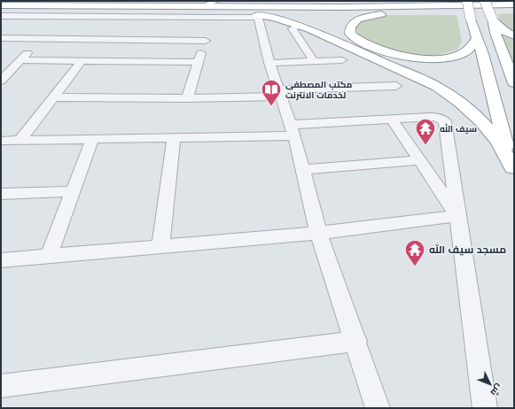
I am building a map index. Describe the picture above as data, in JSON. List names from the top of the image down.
{
  "places": {
    "library": ["مكتب المصطفى لخدمات الانترنت"],
    "temple": ["سيف الله", "مسجد سيف الله"]
  },
  "north": "bottom right"
}
